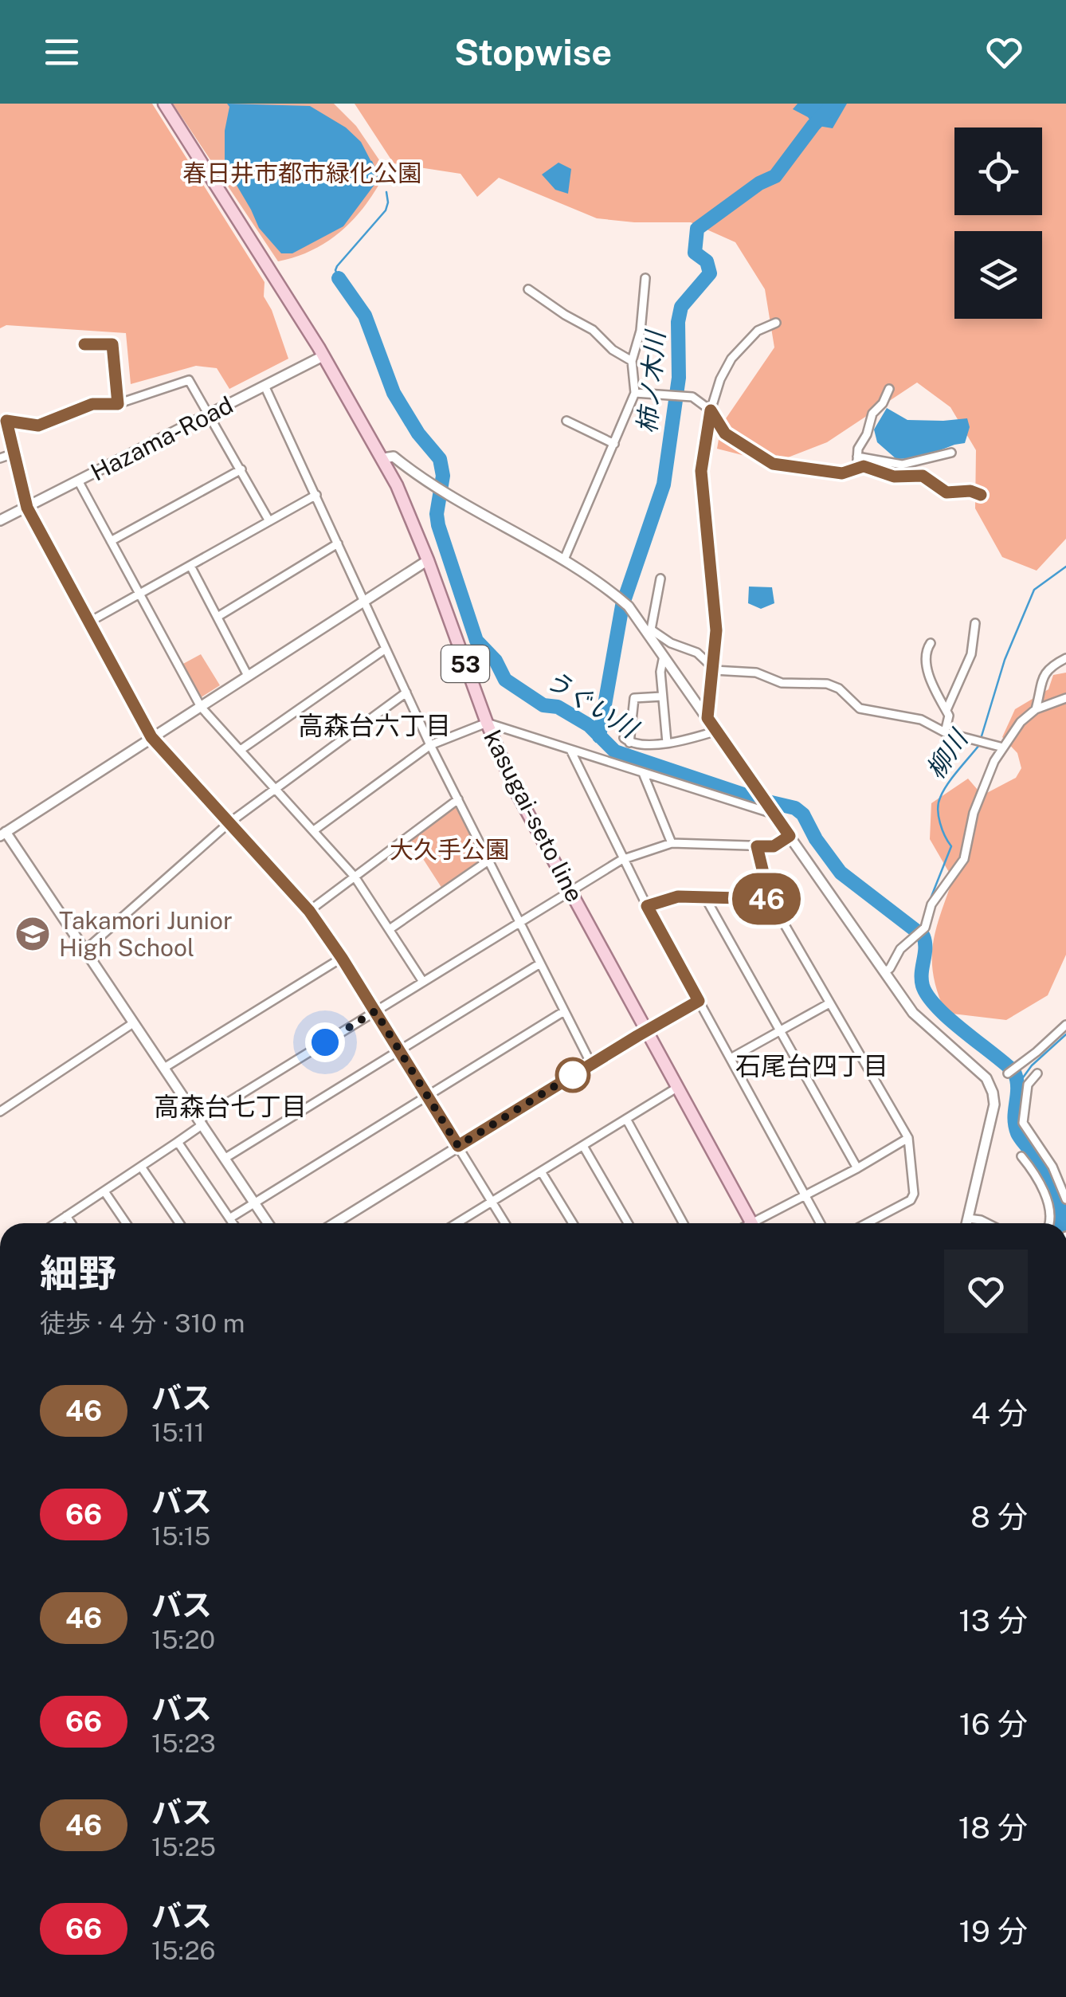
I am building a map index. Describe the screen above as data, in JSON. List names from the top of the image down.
{
  "streets": {
    "main road": ["53", "kasugai-seto line"],
    "street": ["Hazama-Road"]
  },
  "crossings": [
    ["Hazama-Road", "kasugai-seto line"]
  ],
  "districts": ["高森台六丁目", "石尾台四丁目", "高森台七丁目"],
  "water": ["柿ノ木川", "うぐい川", "柳川"],
  "parks": ["春日井市都市緑化公園", "大久手公園"],
  "places": {
    "school or university": ["Takamori Junior High School"]
  },
  "lines": ["bus line 46"],
  "page": {
    "header": "Stopwise",
    "on_map": "46",
    "heading": ["細野", "徒歩 · 4 分 · 310 m"],
    "list": [
      {
        "mark": "46",
        "name": "バス",
        "note": "15:11",
        "value": "4 分"
      },
      {
        "mark": "66",
        "name": "バス",
        "note": "15:15",
        "value": "8 分"
      },
      {
        "mark": "46",
        "name": "バス",
        "note": "15:20",
        "value": "13 分"
      },
      {
        "mark": "66",
        "name": "バス",
        "note": "15:23",
        "value": "16 分"
      },
      {
        "mark": "46",
        "name": "バス",
        "note": "15:25",
        "value": "18 分"
      },
      {
        "mark": "66",
        "name": "バス",
        "note": "15:26",
        "value": "19 分"
      }
    ]
  }
}
